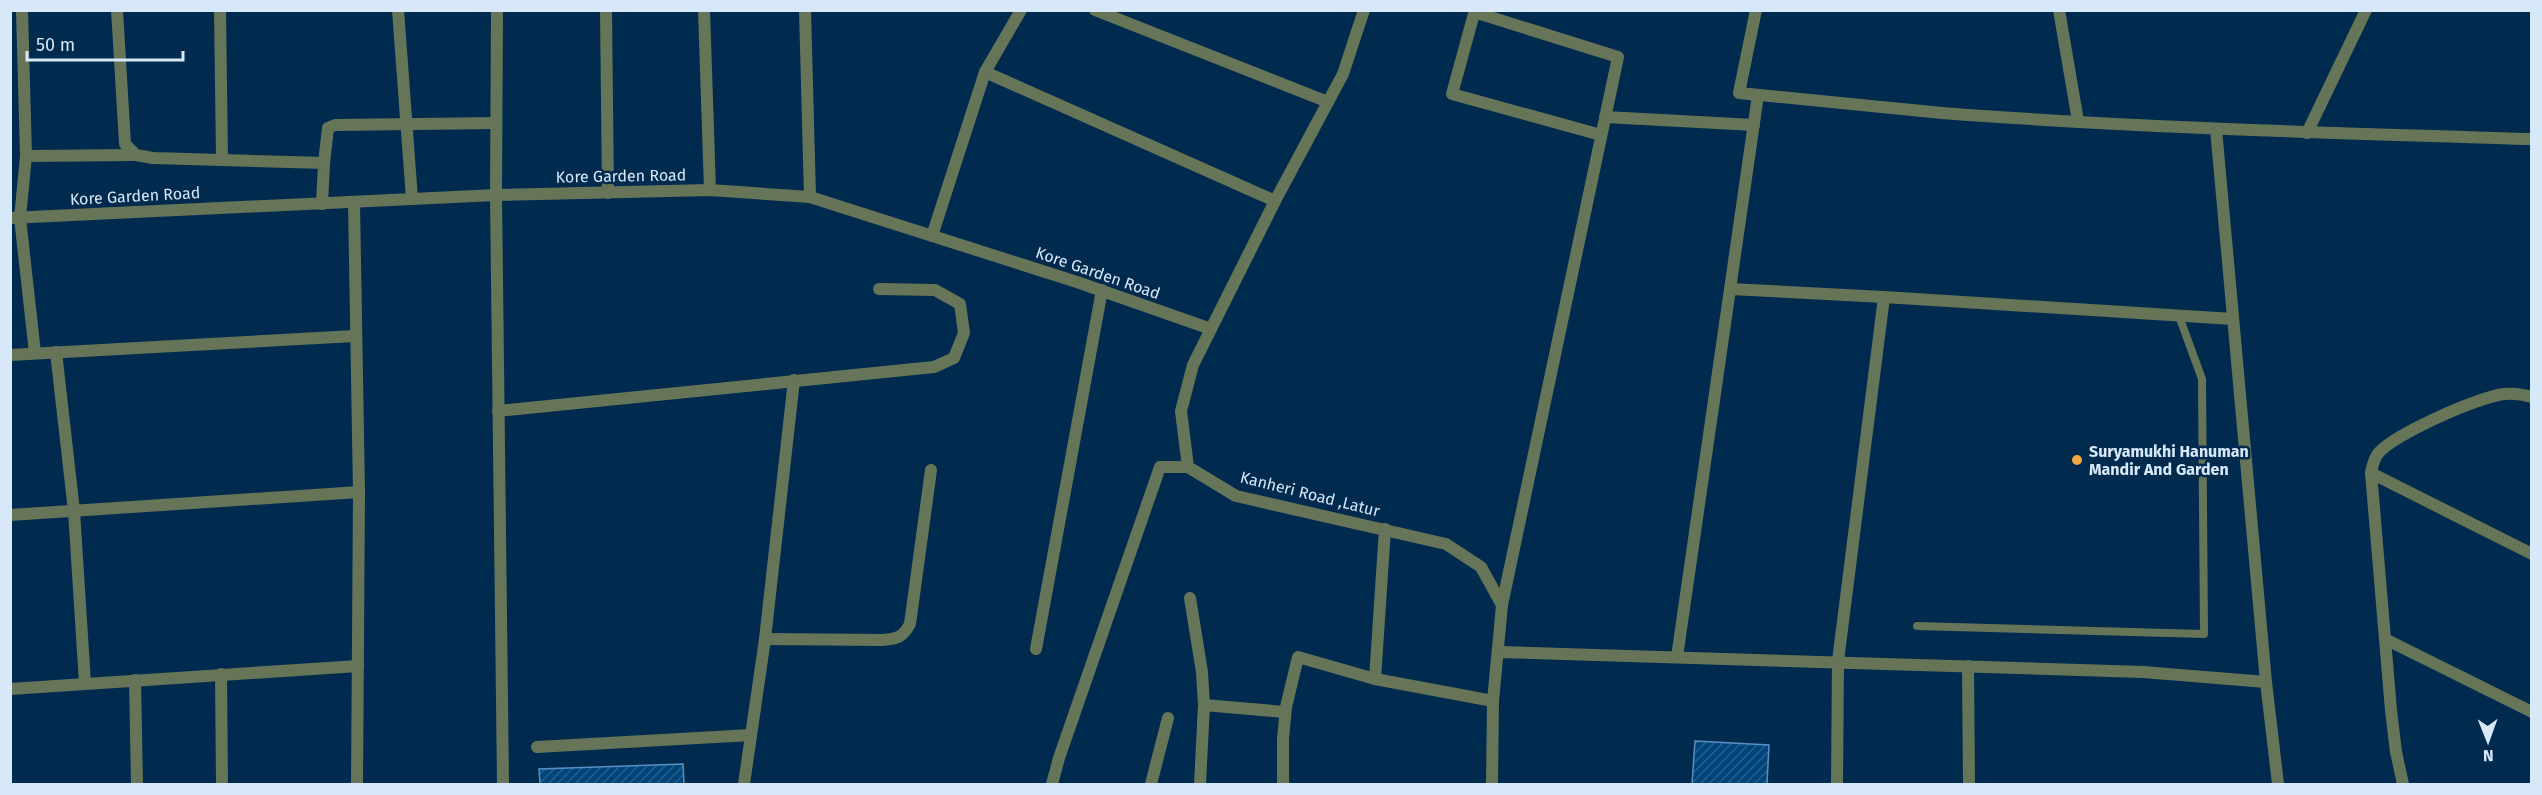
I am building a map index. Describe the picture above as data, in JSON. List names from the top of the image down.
{
  "streets": {
    "street": ["Kore Garden Road", "Kanheri Road ,Latur"]
  },
  "places": ["Suryamukhi Hanuman Mandir And Garden"],
  "scale_bar": "50 m",
  "north": "bottom"
}
